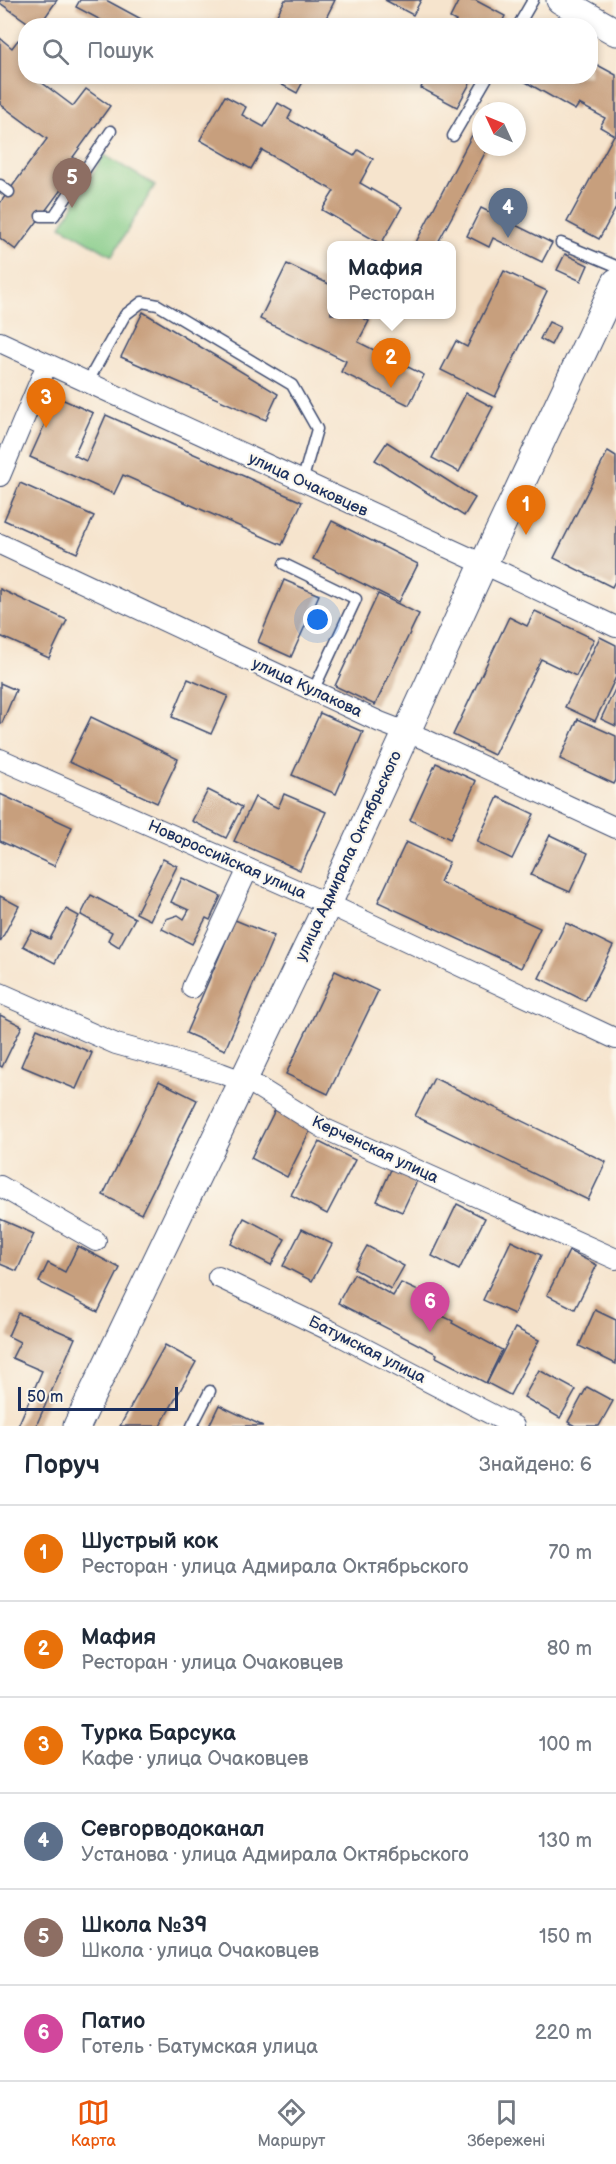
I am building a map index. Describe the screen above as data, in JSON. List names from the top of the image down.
{
  "streets": {
    "main road": ["улица Адмирала Октябрьского"],
    "street": [
      "улица Очаковцев",
      "улица Кулакова",
      "Новороссийская улица",
      "Керченская улица",
      "Батумская улица"
    ]
  },
  "crossings": [
    ["улица Очаковцев", "улица Адмирала Октябрьского"],
    ["улица Кулакова", "улица Адмирала Октябрьского"],
    ["улица Адмирала Октябрьского", "Новороссийская улица"],
    ["улица Адмирала Октябрьского", "Керченская улица"]
  ],
  "scale_bar": "50 m",
  "north": "top left",
  "page": {
    "search": "Пошук",
    "pins": [
      "5",
      "4",
      "2",
      "3",
      "1",
      "6"
    ],
    "popup": ["Мафия", "Ресторан"],
    "scale": "50 m",
    "heading": ["Поруч", "Знайдено: 6"],
    "list": [
      {
        "mark": "1",
        "name": "Шустрый кок",
        "note": "Ресторан · улица Адмирала Октябрьского",
        "value": "70 m"
      },
      {
        "mark": "2",
        "name": "Мафия",
        "note": "Ресторан · улица Очаковцев",
        "value": "80 m"
      },
      {
        "mark": "3",
        "name": "Турка Барсука",
        "note": "Кафе · улица Очаковцев",
        "value": "100 m"
      },
      {
        "mark": "4",
        "name": "Севгорводоканал",
        "note": "Установа · улица Адмирала Октябрьского",
        "value": "130 m"
      },
      {
        "mark": "5",
        "name": "Школа №39",
        "note": "Школа · улица Очаковцев",
        "value": "150 m"
      },
      {
        "mark": "6",
        "name": "Патио",
        "note": "Готель · Батумская улица",
        "value": "220 m"
      }
    ],
    "nav": ["Карта", "Маршрут", "Збережені"]
  }
}
